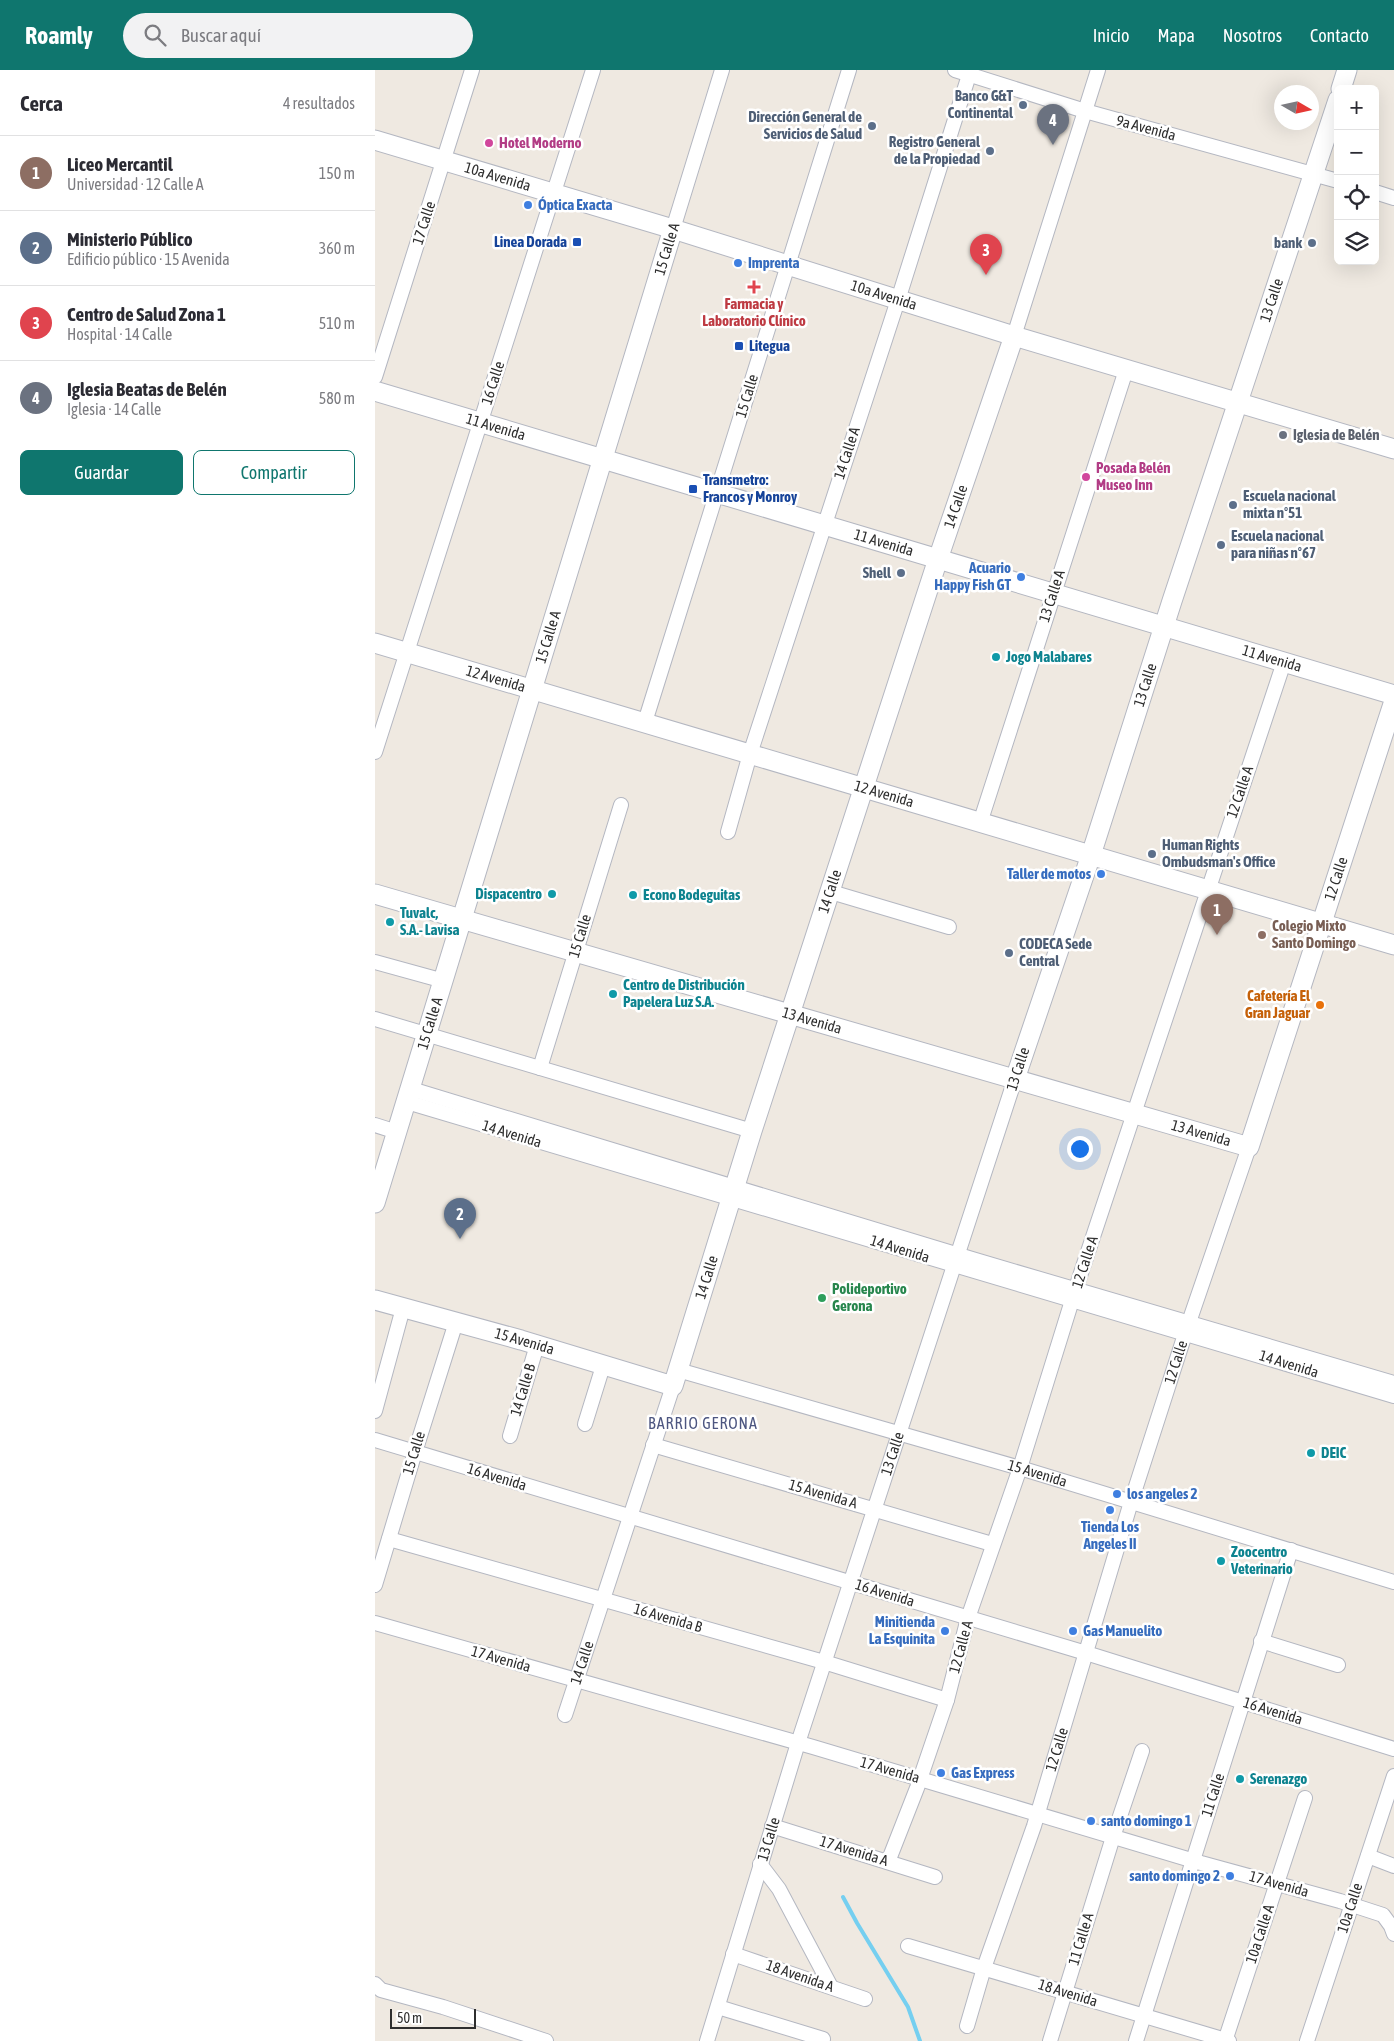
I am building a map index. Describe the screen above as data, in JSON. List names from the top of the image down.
{
  "streets": {
    "street": [
      "9a Avenida",
      "10a Avenida",
      "17 Calle",
      "15 Calle A",
      "13 Calle",
      "16 Calle",
      "15 Calle",
      "11 Avenida",
      "14 Calle A",
      "14 Calle",
      "13 Calle A",
      "12 Avenida",
      "12 Calle A",
      "12 Calle",
      "13 Avenida",
      "14 Avenida",
      "15 Avenida",
      "14 Calle B",
      "16 Avenida",
      "15 Avenida A",
      "16 Avenida B",
      "17 Avenida",
      "11 Calle",
      "17 Avenida A",
      "10a Calle",
      "10a Calle A",
      "11 Calle A",
      "18 Avenida A",
      "18 Avenida"
    ]
  },
  "crossings": [
    ["9a Avenida", "13 Calle"],
    ["9a Avenida", "14 Calle A"],
    ["9a Avenida", "14 Calle"],
    ["10a Avenida", "17 Calle"],
    ["10a Avenida", "15 Calle A"],
    ["10a Avenida", "13 Calle"],
    ["10a Avenida", "16 Calle"],
    ["10a Avenida", "15 Calle"],
    ["10a Avenida", "14 Calle A"],
    ["10a Avenida", "14 Calle"],
    ["10a Avenida", "13 Calle A"],
    ["15 Calle A", "11 Avenida"],
    ["15 Calle A", "12 Avenida"],
    ["15 Calle A", "13 Avenida"],
    ["15 Calle A", "14 Avenida"],
    ["13 Calle", "11 Avenida"],
    ["13 Calle", "12 Avenida"],
    ["13 Calle", "13 Avenida"],
    ["13 Calle", "14 Avenida"],
    ["13 Calle", "15 Avenida"],
    ["13 Calle", "16 Avenida"],
    ["13 Calle", "15 Avenida A"],
    ["13 Calle", "16 Avenida B"],
    ["13 Calle", "17 Avenida"],
    ["13 Calle", "17 Avenida A"],
    ["13 Calle", "18 Avenida A"],
    ["16 Calle", "11 Avenida"],
    ["16 Calle", "12 Avenida"],
    ["15 Calle", "11 Avenida"],
    ["15 Calle", "12 Avenida"],
    ["15 Calle", "13 Avenida"],
    ["15 Calle", "15 Avenida"],
    ["15 Calle", "16 Avenida"],
    ["15 Calle", "16 Avenida B"],
    ["11 Avenida", "14 Calle A"],
    ["11 Avenida", "14 Calle"],
    ["11 Avenida", "13 Calle A"],
    ["11 Avenida", "12 Calle A"],
    ["14 Calle A", "12 Avenida"],
    ["14 Calle", "12 Avenida"],
    ["14 Calle", "13 Avenida"],
    ["14 Calle", "14 Avenida"],
    ["14 Calle", "15 Avenida"],
    ["14 Calle", "16 Avenida"],
    ["14 Calle", "15 Avenida A"],
    ["14 Calle", "16 Avenida B"],
    ["14 Calle", "17 Avenida"],
    ["13 Calle A", "12 Avenida"],
    ["12 Avenida", "12 Calle A"],
    ["12 Avenida", "12 Calle"],
    ["12 Calle A", "13 Avenida"],
    ["12 Calle A", "14 Avenida"],
    ["12 Calle A", "15 Avenida"],
    ["12 Calle A", "16 Avenida"],
    ["12 Calle A", "15 Avenida A"],
    ["12 Calle A", "16 Avenida B"],
    ["12 Calle A", "17 Avenida"],
    ["12 Calle A", "17 Avenida A"],
    ["12 Calle", "13 Avenida"],
    ["12 Calle", "14 Avenida"],
    ["12 Calle", "15 Avenida"],
    ["12 Calle", "16 Avenida"],
    ["12 Calle", "17 Avenida"],
    ["12 Calle", "18 Avenida"],
    ["15 Avenida", "14 Calle B"],
    ["15 Avenida", "11 Calle"],
    ["16 Avenida", "11 Calle"],
    ["17 Avenida", "11 Calle"],
    ["17 Avenida", "10a Calle"],
    ["17 Avenida", "10a Calle A"],
    ["17 Avenida", "11 Calle A"],
    ["11 Calle", "18 Avenida"],
    ["10a Calle A", "18 Avenida"],
    ["11 Calle A", "18 Avenida"]
  ],
  "districts": ["BARRIO GERONA"],
  "places": {
    "other": [
      "Banco G&T Continental",
      "Dirección General de Servicios de Salud",
      "Hotel Moderno",
      "Registro General de la Propiedad",
      "Óptica Exacta",
      "bank",
      "Imprenta",
      "Iglesia de Belén",
      "Posada Belén Museo Inn",
      "Escuela nacional mixta n°51",
      "Escuela nacional para niñas n°67",
      "Shell",
      "Acuario Happy Fish GT",
      "Jogo Malabares",
      "Human Rights Ombudsman's Office",
      "Taller de motos",
      "Dispacentro",
      "Econo Bodeguitas",
      "Tuvalc, S.A.- Lavisa",
      "Colegio Mixto Santo Domingo",
      "CODECA Sede Central",
      "Centro de Distribución Papelera Luz S.A.",
      "Cafetería El Gran Jaguar",
      "Polideportivo Gerona",
      "DEIC",
      "los angeles 2",
      "Tienda Los Angeles II",
      "Zoocentro Veterinario",
      "Minitienda La Esquinita",
      "Gas Manuelito",
      "Gas Express",
      "Serenazgo",
      "santo domingo 1",
      "santo domingo 2"
    ],
    "transit": ["Linea Dorada", "Litegua", "Transmetro: Francos y Monroy"],
    "health": ["Farmacia y Laboratorio Clínico"]
  },
  "scale_bar": "50 m",
  "north": "right",
  "page": {
    "header": "Roamly",
    "search": "Buscar aquí",
    "nav": [
      "Inicio",
      "Mapa",
      "Nosotros",
      "Contacto"
    ],
    "heading": ["Cerca", "4 resultados"],
    "map_buttons": ["+", "−"],
    "pins": [
      "4",
      "3",
      "1",
      "2"
    ],
    "list": [
      {
        "mark": "1",
        "name": "Liceo Mercantil",
        "note": "Universidad · 12 Calle A",
        "value": "150 m"
      },
      {
        "mark": "2",
        "name": "Ministerio Público",
        "note": "Edificio público · 15 Avenida",
        "value": "360 m"
      },
      {
        "mark": "3",
        "name": "Centro de Salud Zona 1",
        "note": "Hospital · 14 Calle",
        "value": "510 m"
      },
      {
        "mark": "4",
        "name": "Iglesia Beatas de Belén",
        "note": "Iglesia · 14 Calle",
        "value": "580 m"
      }
    ],
    "buttons": ["Guardar", "Compartir"],
    "scale": "50 m"
  }
}
